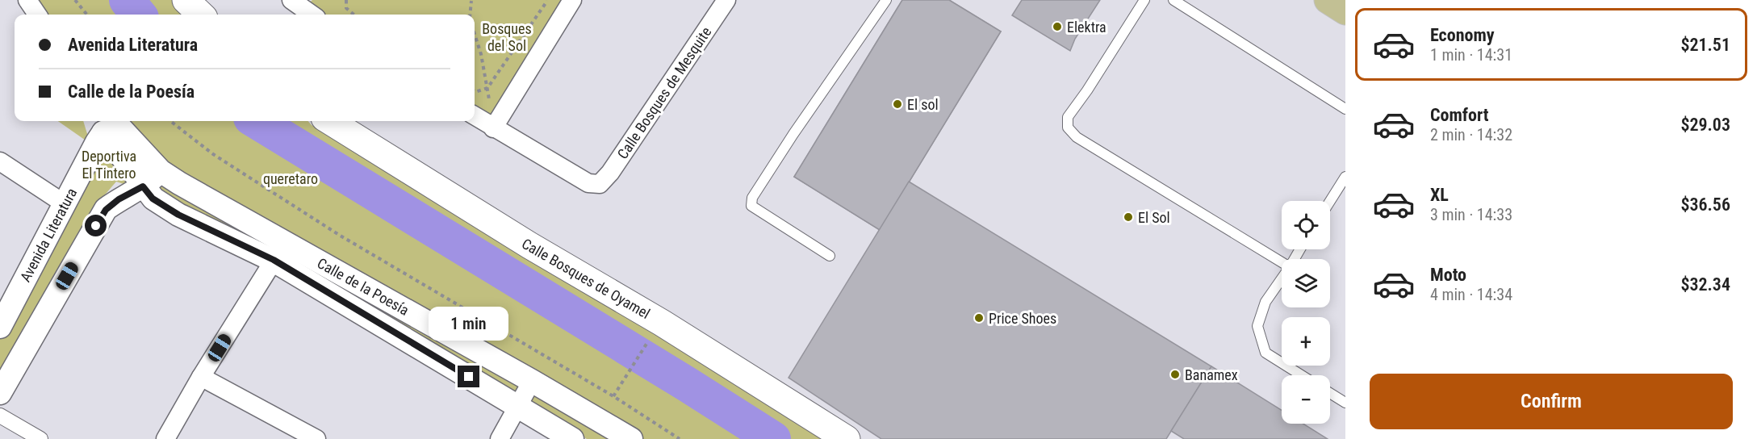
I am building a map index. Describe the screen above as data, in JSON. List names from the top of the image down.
{
  "streets": {
    "main road": ["Calle Bosques de Oyamel"],
    "street": ["Calle Bosques de Mesquite", "Avenida Literatura", "Calle de la Poesía"]
  },
  "crossings": [
    ["Avenida Literatura", "Calle de la Poesía"]
  ],
  "parks": ["Bosques del Sol", "Deportiva El Tintero", "queretaro"],
  "places": [
    "Elektra",
    "El sol",
    "El Sol",
    "Price Shoes",
    "Banamex"
  ],
  "page": {
    "list": [
      {
        "name": "Economy",
        "note": "1 min · 14:31",
        "value": "$21.51"
      },
      {
        "name": "Comfort",
        "note": "2 min · 14:32",
        "value": "$29.03"
      },
      {
        "name": "XL",
        "note": "3 min · 14:33",
        "value": "$36.56"
      },
      {
        "name": "Moto",
        "note": "4 min · 14:34",
        "value": "$32.34"
      }
    ],
    "banner": ["Avenida Literatura", "Calle de la Poesía"],
    "map_buttons": ["+", "−"],
    "bubble": "1 min",
    "buttons": "Confirm"
  }
}
